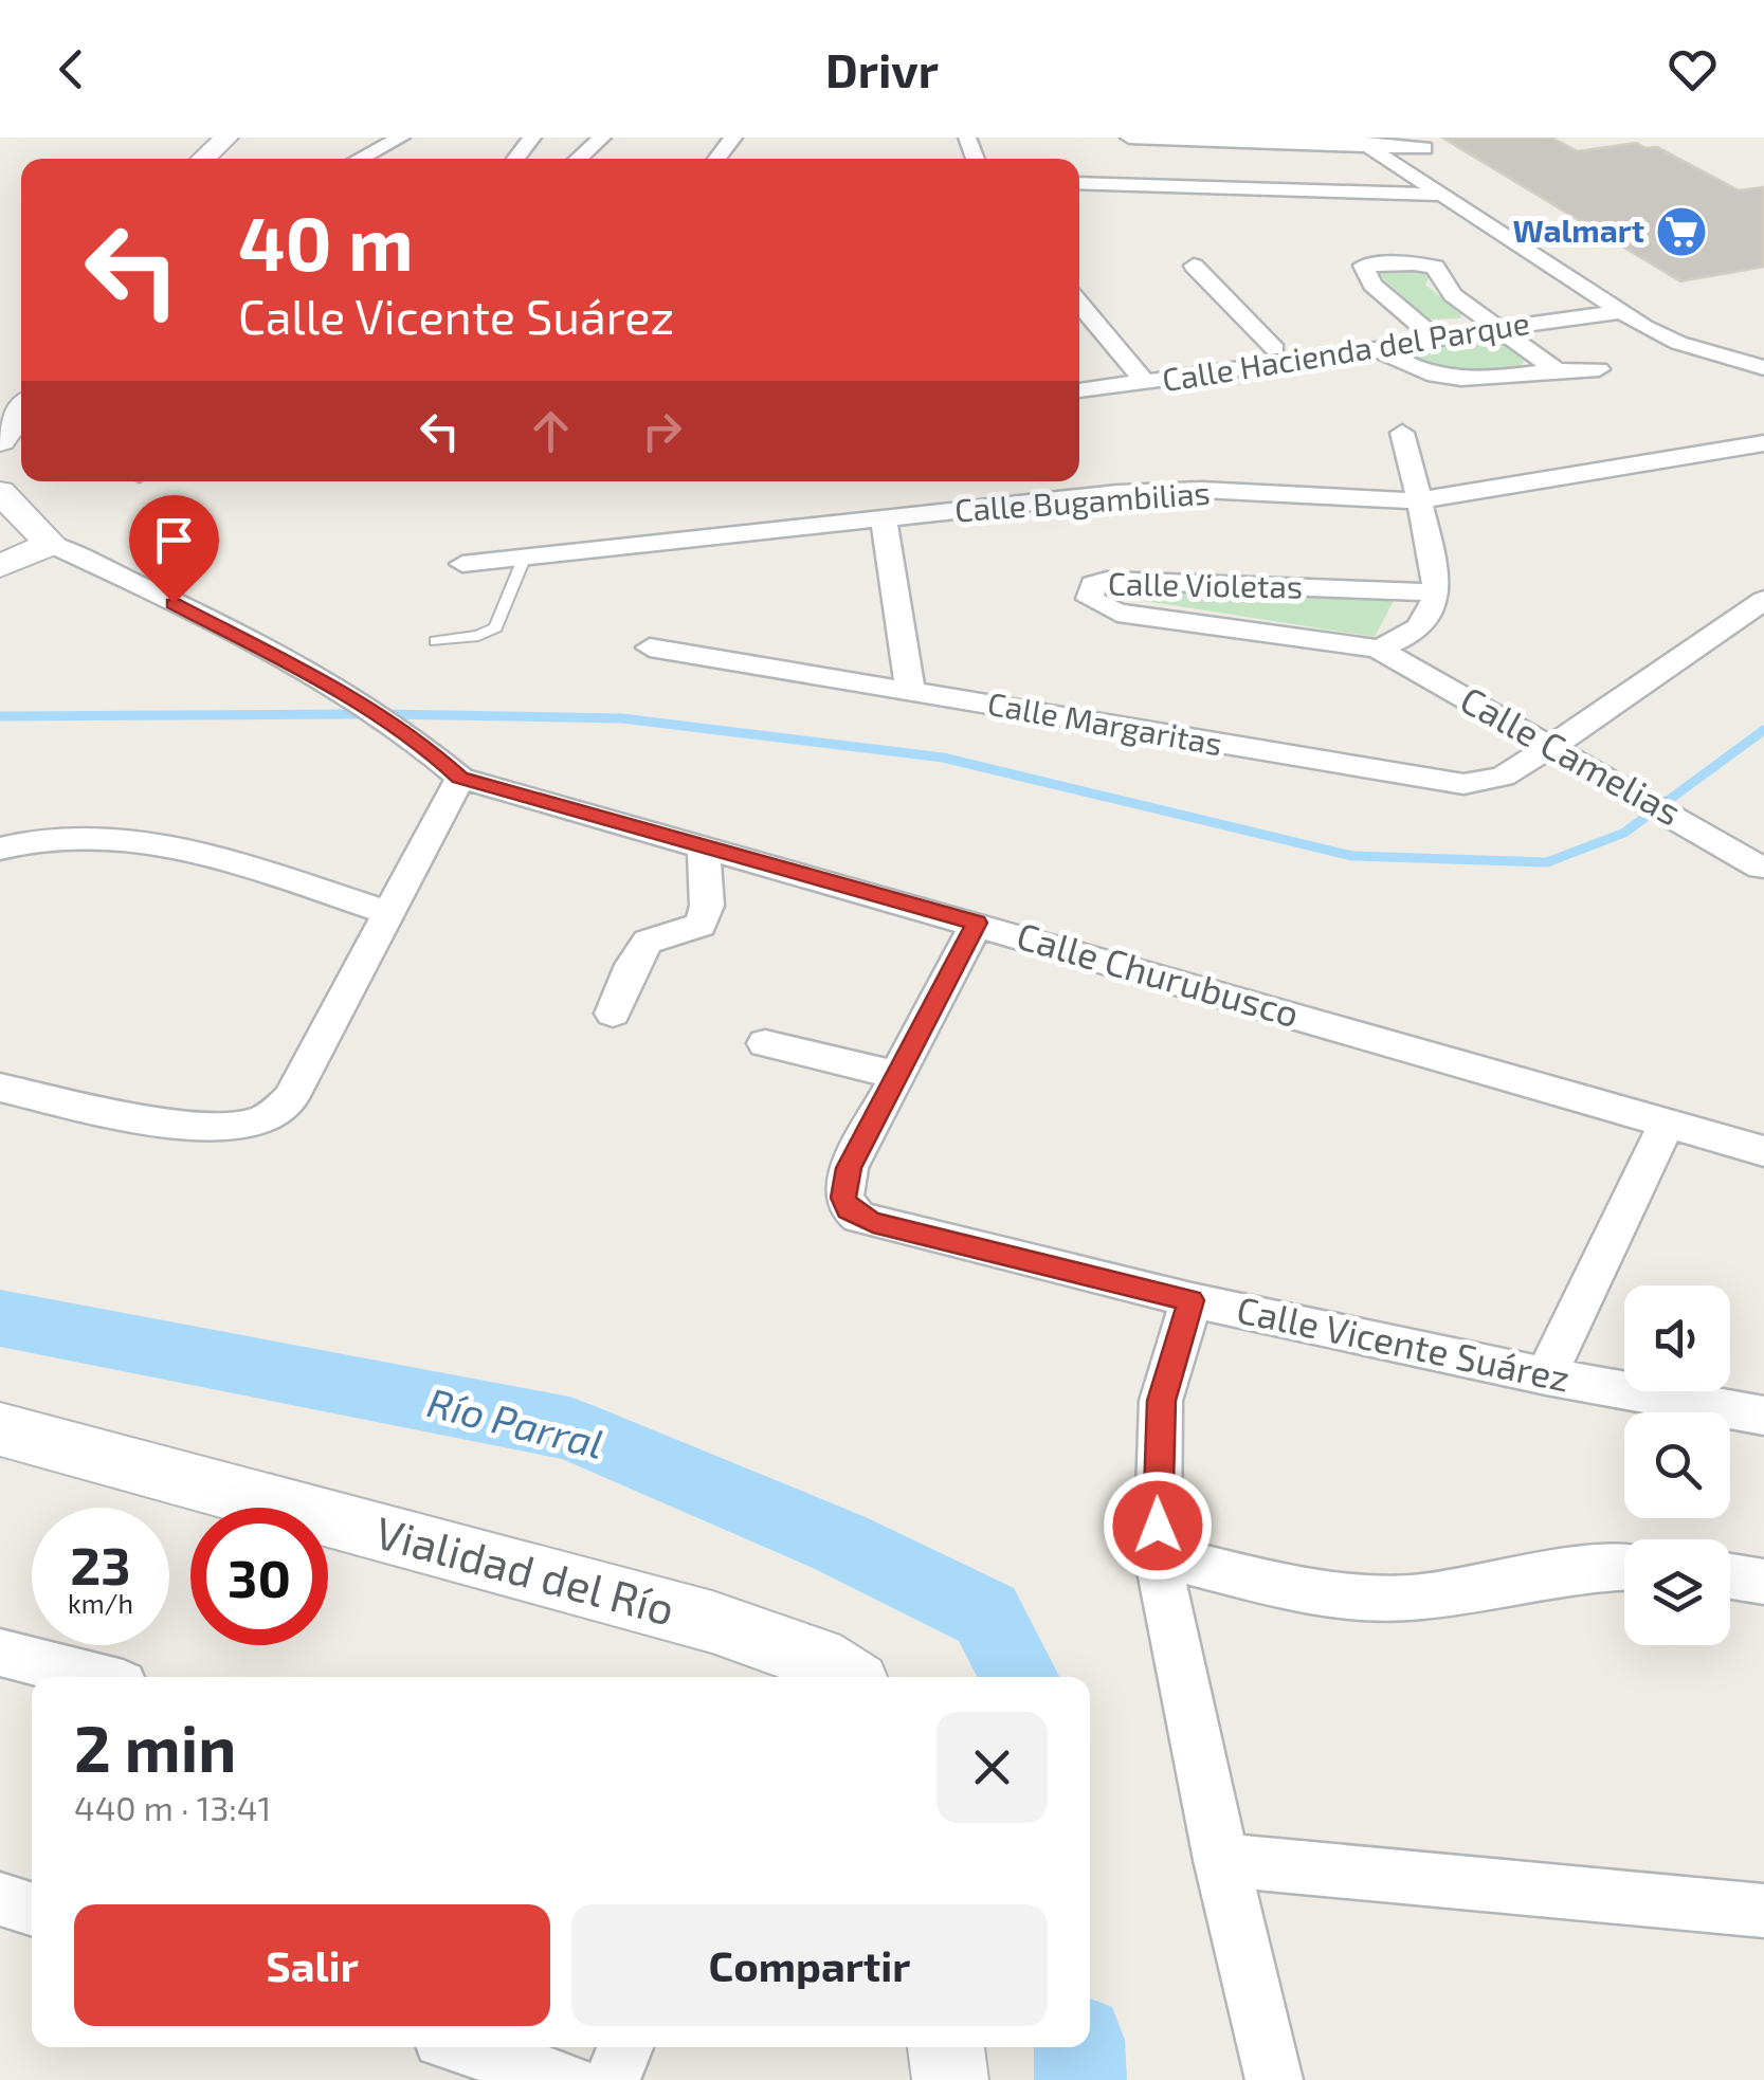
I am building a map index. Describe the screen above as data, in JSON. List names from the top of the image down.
{
  "streets": {
    "main road": ["Vialidad del Río"],
    "street": [
      "Calle Hacienda del Parque",
      "Calle Bugambilias",
      "Calle Violetas",
      "Calle Margaritas",
      "Calle Camelias",
      "Calle Churubusco",
      "Calle Vicente Suárez"
    ]
  },
  "crossings": [
    ["Calle Violetas", "Calle Camelias"],
    ["Calle Margaritas", "Calle Camelias"]
  ],
  "water": ["Río Parral"],
  "places": {
    "supermarket": ["Walmart"]
  },
  "page": {
    "header": "Drivr",
    "turn": ["40 m", "Calle Vicente Suárez"],
    "speed": "23 km/h",
    "limit": "30",
    "heading": ["2 min", "440 m · 13:41"],
    "buttons": ["Salir", "Compartir"]
  }
}
